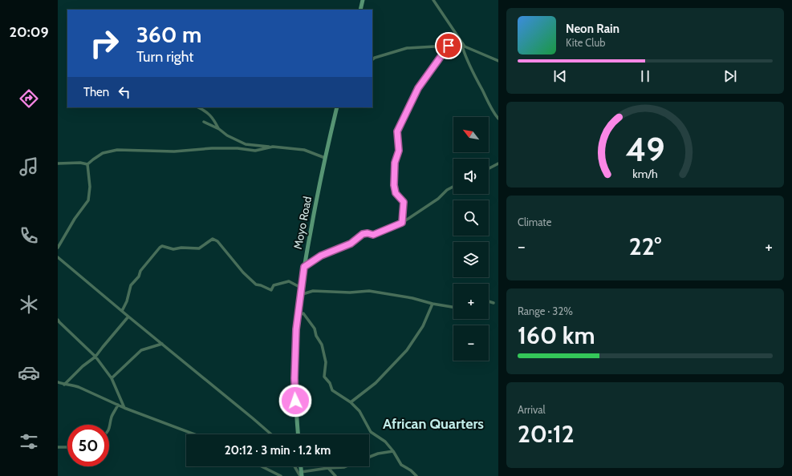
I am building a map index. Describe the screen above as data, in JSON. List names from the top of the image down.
{
  "streets": {
    "main road": ["Moyo Road"]
  },
  "districts": ["African Quarters"],
  "north": "top left",
  "page": {
    "tabs": "20:09",
    "turn": ["360 m", "Turn right"],
    "song": ["Neon Rain", "Kite Club"],
    "then": "Then",
    "map_buttons": ["+", "−"],
    "tile": [
      "Climate",
      ["Range · 32%", "160 km"],
      ["Arrival", "20:12"]
    ],
    "heat": ["−", "22°", "+"],
    "limit": "50",
    "trip": "20:12 · 3 min · 1.2 km",
    "gauge": ["49", "km/h"]
  }
}
